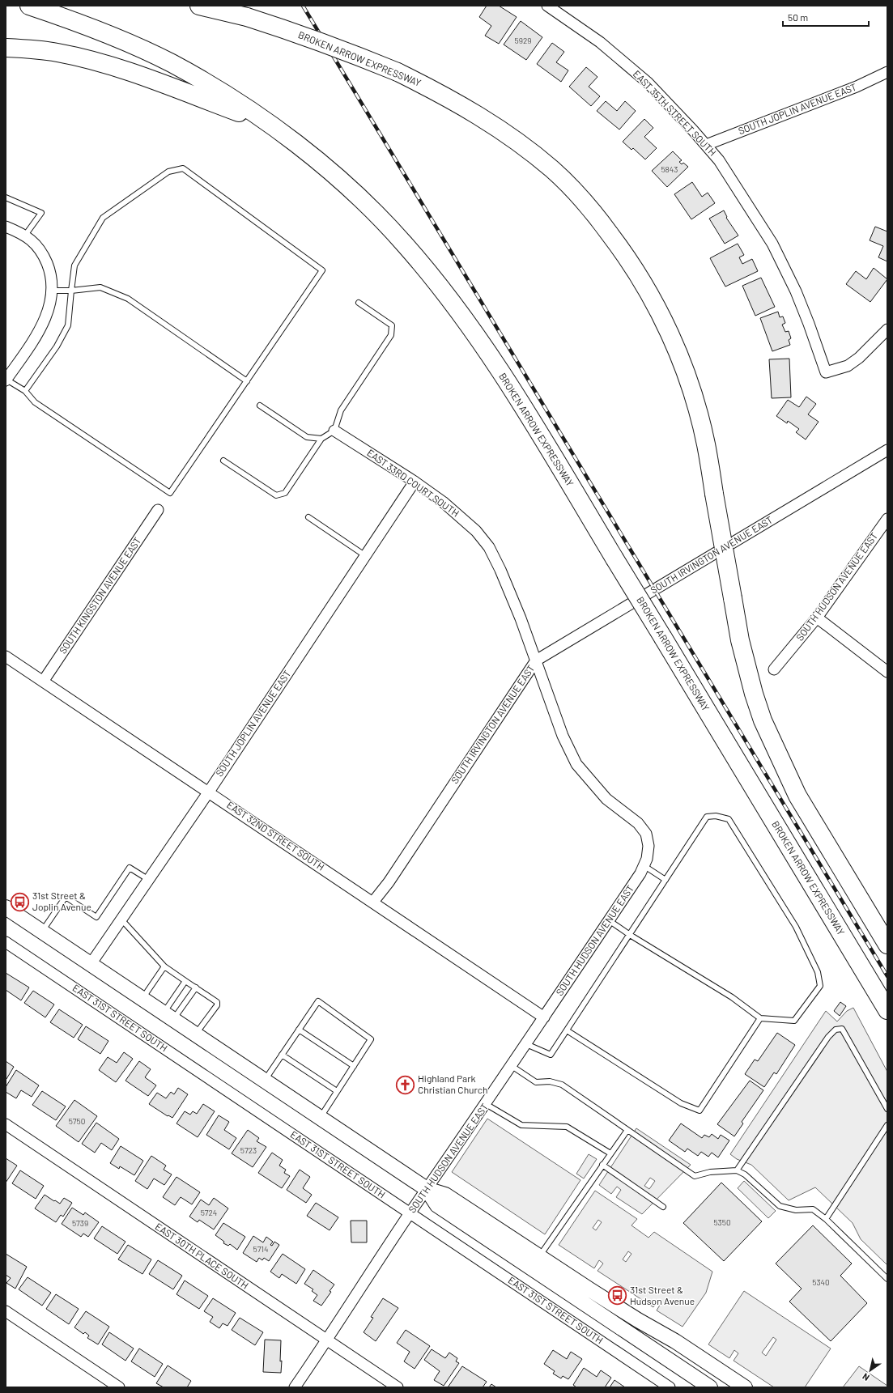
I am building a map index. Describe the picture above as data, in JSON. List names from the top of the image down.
{
  "streets": {
    "highway": ["BROKEN ARROW EXPRESSWAY"],
    "street": [
      "SOUTH JOPLIN AVENUE EAST",
      "EAST 35TH STREET SOUTH",
      "EAST 33RD COURT SOUTH",
      "SOUTH IRVINGTON AVENUE EAST",
      "SOUTH HUDSON AVENUE EAST",
      "SOUTH KINGSTON AVENUE EAST",
      "EAST 32ND STREET SOUTH",
      "EAST 31ST STREET SOUTH",
      "EAST 30TH PLACE SOUTH"
    ]
  },
  "crossings": [
    ["SOUTH JOPLIN AVENUE EAST", "EAST 35TH STREET SOUTH"],
    ["SOUTH JOPLIN AVENUE EAST", "EAST 33RD COURT SOUTH"],
    ["SOUTH JOPLIN AVENUE EAST", "EAST 32ND STREET SOUTH"],
    ["EAST 33RD COURT SOUTH", "SOUTH IRVINGTON AVENUE EAST"],
    ["EAST 33RD COURT SOUTH", "SOUTH HUDSON AVENUE EAST"],
    ["SOUTH IRVINGTON AVENUE EAST", "EAST 32ND STREET SOUTH"],
    ["SOUTH HUDSON AVENUE EAST", "EAST 32ND STREET SOUTH"],
    ["SOUTH HUDSON AVENUE EAST", "EAST 31ST STREET SOUTH"],
    ["SOUTH HUDSON AVENUE EAST", "EAST 30TH PLACE SOUTH"],
    ["SOUTH KINGSTON AVENUE EAST", "EAST 32ND STREET SOUTH"]
  ],
  "places": {
    "bus stop": ["31st Street & Joplin Avenue", "31st Street & Hudson Avenue"],
    "church": ["Highland Park Christian Church"]
  },
  "house_numbers": [
    "5929",
    "5843",
    "5750",
    "5723",
    "5724",
    "5350",
    "5739",
    "5714",
    "5340"
  ],
  "scale_bar": "50 m",
  "north": "bottom left"
}
